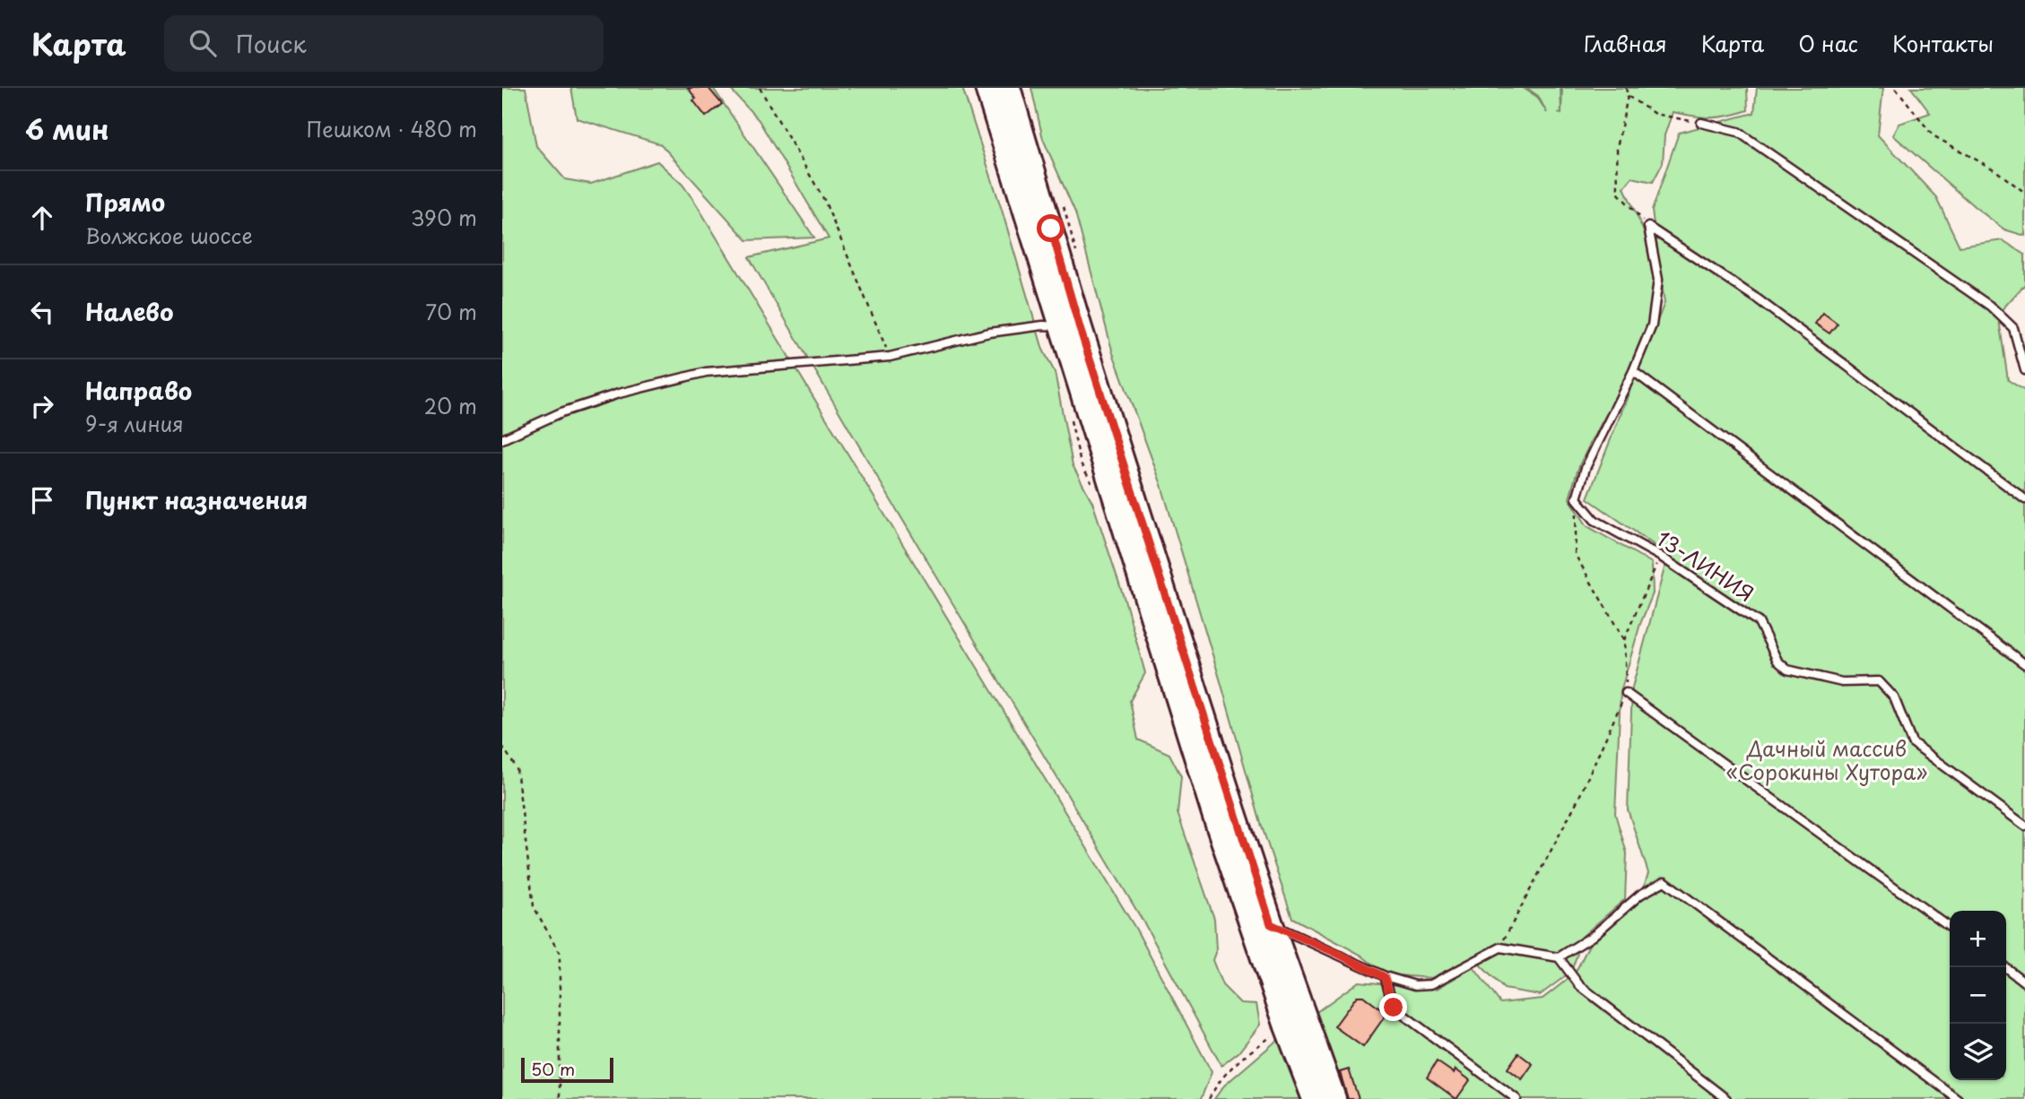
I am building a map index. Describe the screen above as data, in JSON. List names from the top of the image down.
{
  "streets": {
    "lane": ["13-ЛИНИЯ"]
  },
  "parks": ["Дачный массив «Сорокины Хутора»"],
  "scale_bar": "50 m",
  "page": {
    "header": "Карта",
    "search": "Поиск",
    "nav": [
      "Главная",
      "Карта",
      "О нас",
      "Контакты"
    ],
    "heading": ["6 мин", "Пешком · 480 m"],
    "list": [
      ["Прямо", "Волжское шоссе", "390 m"],
      ["Налево", "70 m"],
      ["Направо", "9-я линия", "20 m"],
      "Пункт назначения"
    ],
    "map_buttons": ["+", "−"],
    "scale": "50 m"
  }
}
